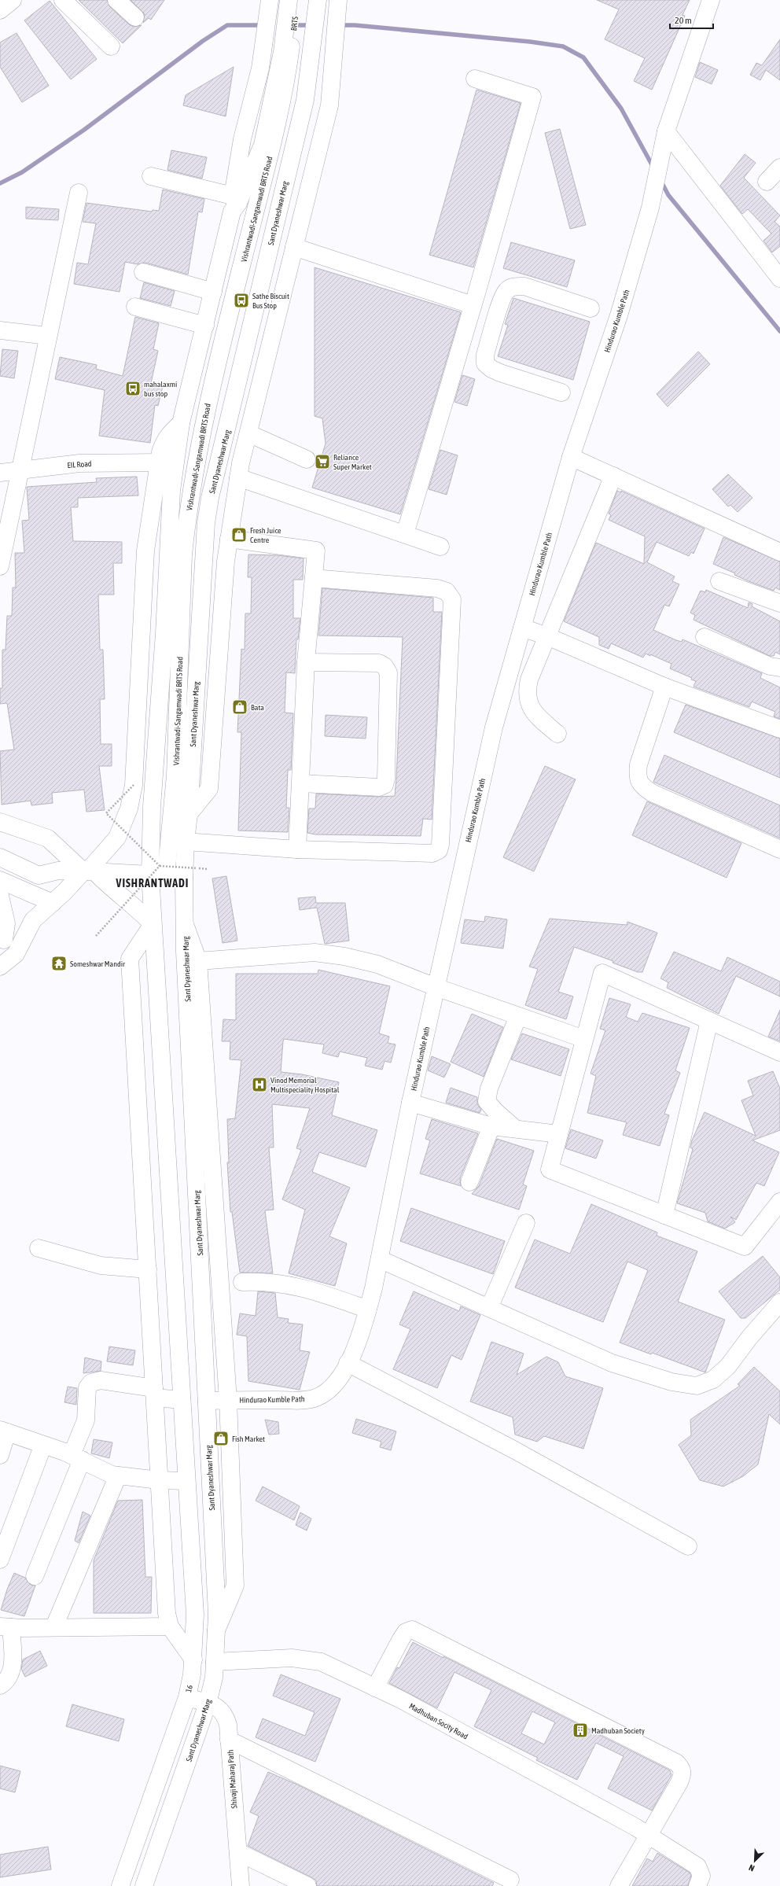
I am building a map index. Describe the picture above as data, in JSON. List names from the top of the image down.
{
  "streets": {
    "street": [
      "BRTS",
      "Vishrantwadi-Sangamwadi BRTS Road",
      "Sant Dyaneshwar Marg",
      "Hindurao Kumble Path",
      "EIL Road",
      "16",
      "Madhuban Socity Road",
      "Shivaji Maharaj Path"
    ]
  },
  "crossings": [
    ["BRTS", "Vishrantwadi-Sangamwadi BRTS Road"],
    ["Sant Dyaneshwar Marg", "Hindurao Kumble Path"],
    ["Sant Dyaneshwar Marg", "Madhuban Socity Road"],
    ["Sant Dyaneshwar Marg", "Shivaji Maharaj Path"],
    ["16", "Shivaji Maharaj Path"]
  ],
  "districts": ["VISHRANTWADI"],
  "places": {
    "bus stop": ["Sathe Biscuit Bus Stop", "mahalaxmi bus stop"],
    "supermarket": ["Reliance Super Market"],
    "shop": ["Fresh Juice Centre", "Bata", "Fish Market"],
    "temple": ["Someshwar Mandir"],
    "hospital": ["Vinod Memorial Multispeciality Hospital"],
    "building": ["Madhuban Society"]
  },
  "scale_bar": "20 m",
  "north": "bottom left"
}
